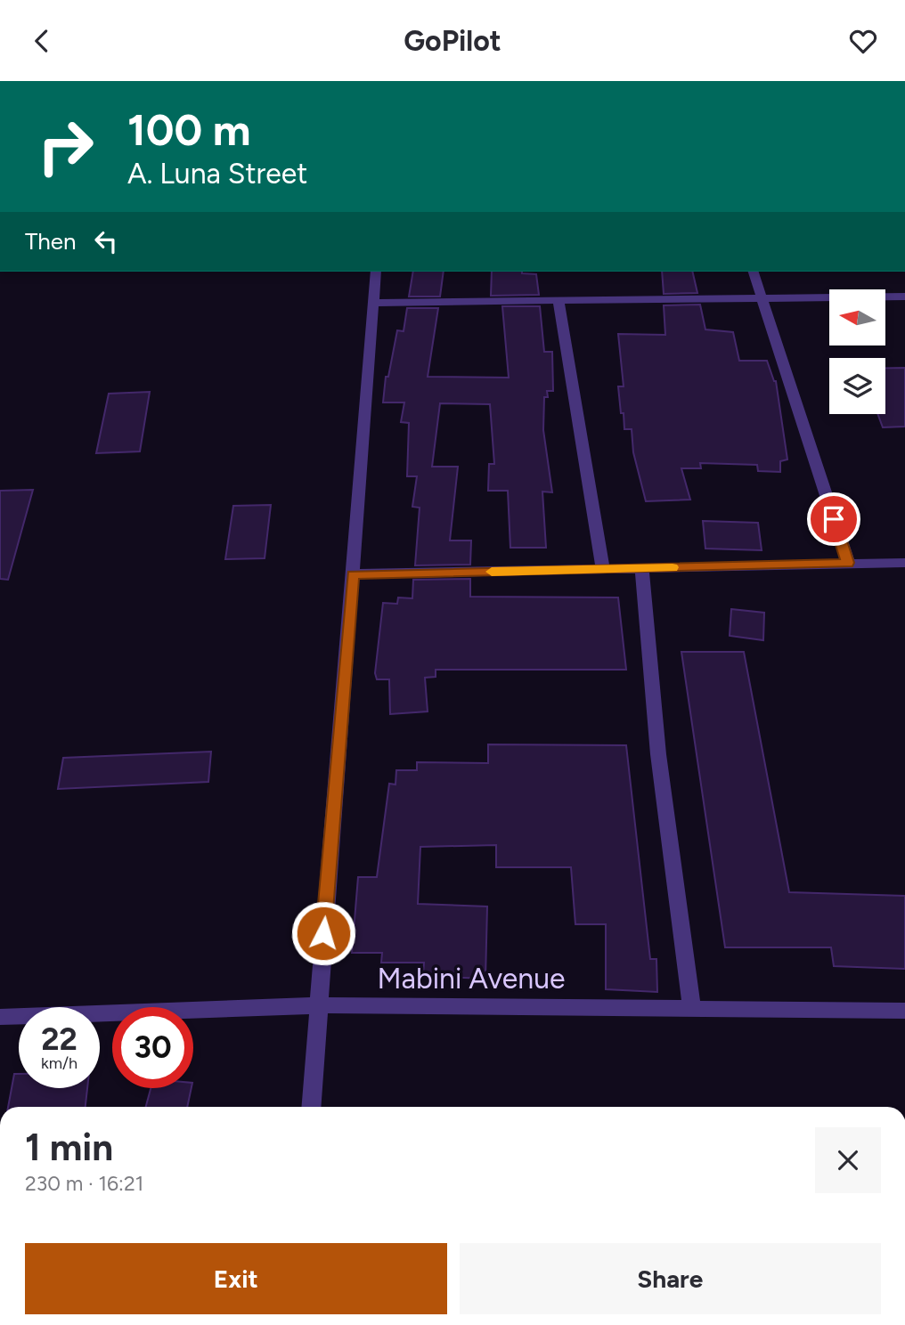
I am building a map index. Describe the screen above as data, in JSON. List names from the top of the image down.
{
  "streets": {
    "street": ["Mabini Avenue"]
  },
  "north": "left",
  "page": {
    "header": "GoPilot",
    "turn": ["100 m", "A. Luna Street"],
    "then": "Then",
    "speed": "22 km/h",
    "limit": "30",
    "heading": ["1 min", "230 m · 16:21"],
    "buttons": ["Exit", "Share"]
  }
}
